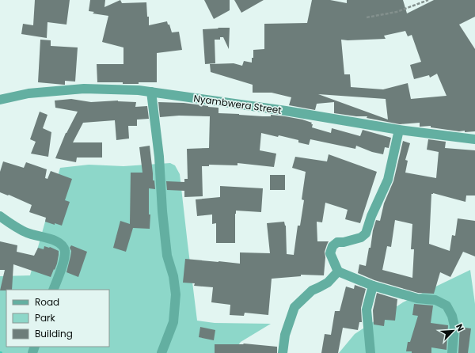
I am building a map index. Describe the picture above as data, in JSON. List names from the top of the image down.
{
  "streets": {
    "street": ["Nyambwera Street"]
  },
  "legend": ["Road", "Park", "Building"],
  "north": "top right"
}
